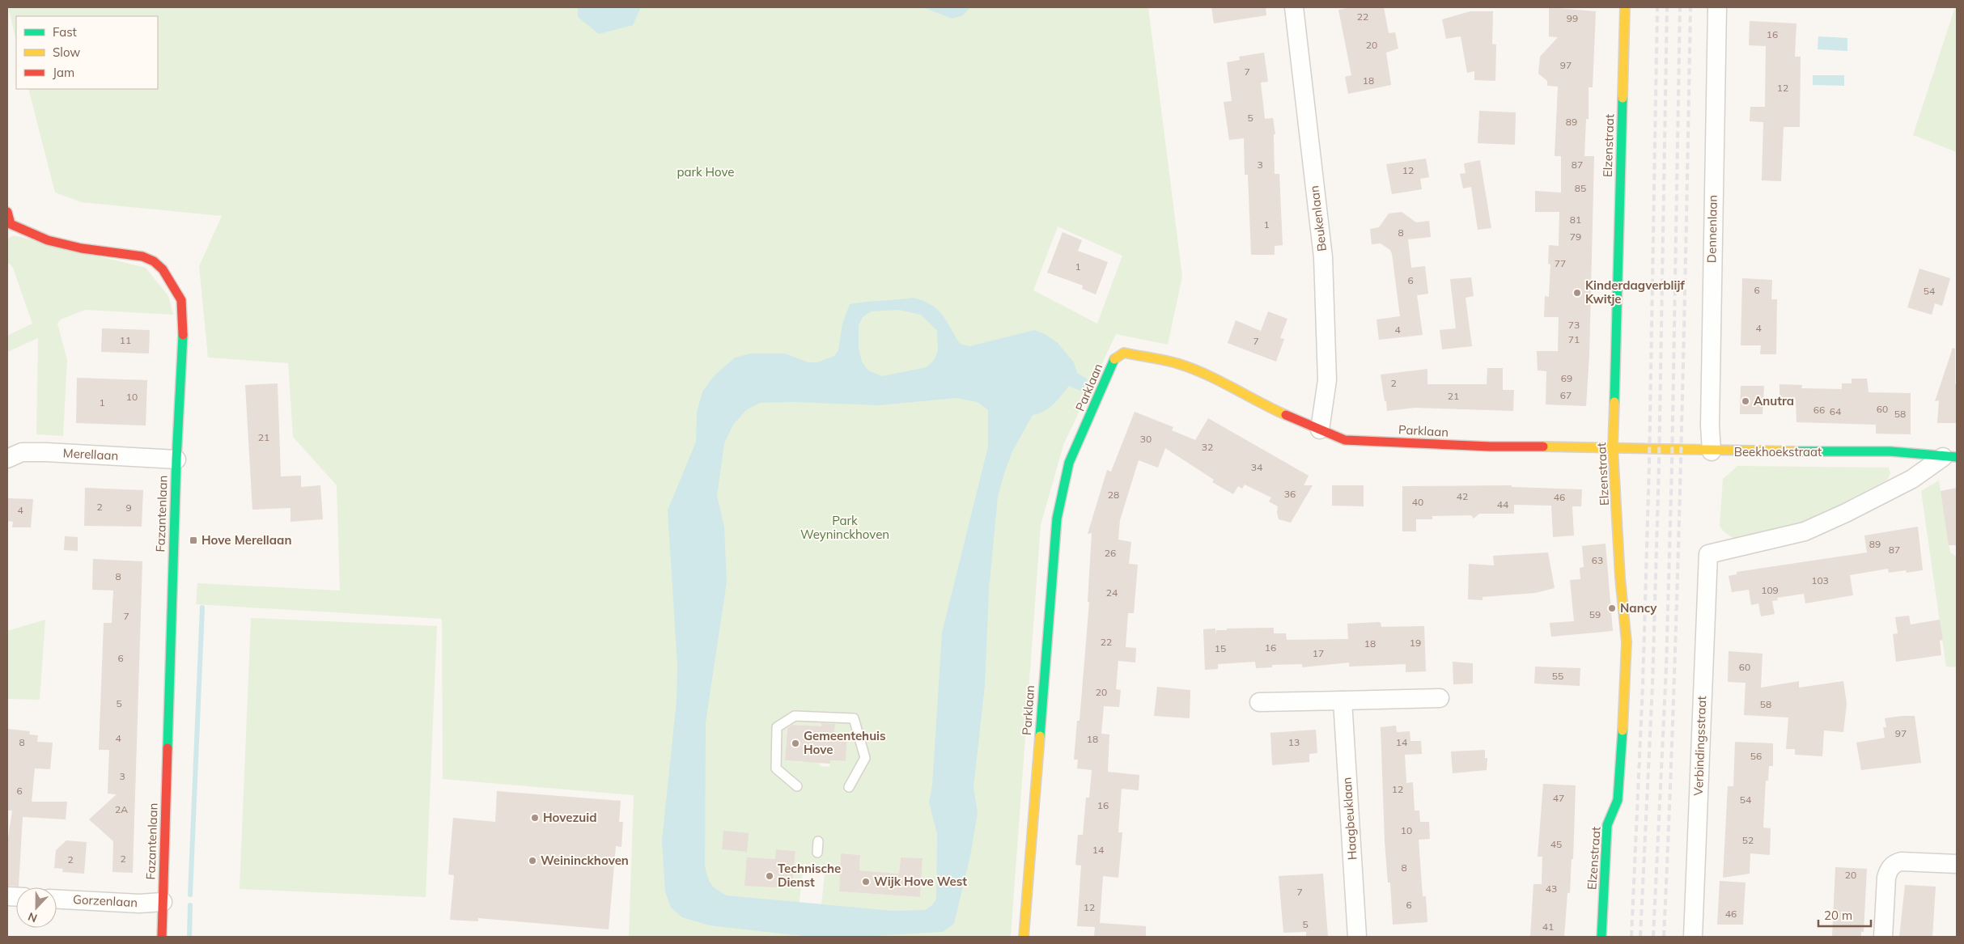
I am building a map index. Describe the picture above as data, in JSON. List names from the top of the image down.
{
  "streets": {
    "street": [
      "Elzenstraat",
      "Beukenlaan",
      "Dennenlaan",
      "Parklaan",
      "Beekhoekstraat",
      "Merellaan",
      "Fazantenlaan",
      "Verbindingsstraat",
      "Haagbeuklaan",
      "Gorzenlaan"
    ]
  },
  "crossings": [
    ["Elzenstraat", "Parklaan"],
    ["Elzenstraat", "Beekhoekstraat"],
    ["Beukenlaan", "Parklaan"],
    ["Dennenlaan", "Beekhoekstraat"],
    ["Parklaan", "Beekhoekstraat"],
    ["Beekhoekstraat", "Verbindingsstraat"],
    ["Merellaan", "Fazantenlaan"],
    ["Fazantenlaan", "Gorzenlaan"]
  ],
  "parks": ["park Hove", "Park Weyninckhoven"],
  "places": {
    "other": [
      "Kinderdagverblijf Kwitje",
      "Anutra",
      "Nancy",
      "Gemeentehuis Hove",
      "Hovezuid",
      "Weininckhoven",
      "Technische Dienst",
      "Wijk Hove West"
    ],
    "transit": ["Hove Merellaan"]
  },
  "house_numbers": [
    "22",
    "99",
    "16",
    "20",
    "97",
    "7",
    "18",
    "12",
    "5",
    "89",
    "3",
    "87",
    "12",
    "85",
    "81",
    "1",
    "8",
    "79",
    "77",
    "1",
    "6",
    "6",
    "54",
    "73",
    "4",
    "4",
    "71",
    "11",
    "7",
    "69",
    "2",
    "67",
    "21",
    "10",
    "1",
    "60",
    "66",
    "64",
    "58",
    "21",
    "30",
    "32",
    "34",
    "36",
    "28",
    "42",
    "46",
    "40",
    "44",
    "2",
    "9",
    "4",
    "89",
    "87",
    "26",
    "63",
    "8",
    "103",
    "109",
    "24",
    "59",
    "7",
    "22",
    "19",
    "18",
    "16",
    "15",
    "17",
    "6",
    "60",
    "55",
    "20",
    "5",
    "58",
    "97",
    "4",
    "18",
    "8",
    "13",
    "14",
    "56",
    "3",
    "12",
    "6",
    "47",
    "54",
    "16",
    "2A",
    "10",
    "52",
    "45",
    "14",
    "2",
    "2",
    "8",
    "20",
    "43",
    "7",
    "6",
    "12",
    "46",
    "5",
    "41"
  ],
  "legend": ["Fast", "Slow", "Jam"],
  "scale_bar": "20 m",
  "north": "bottom"
}
